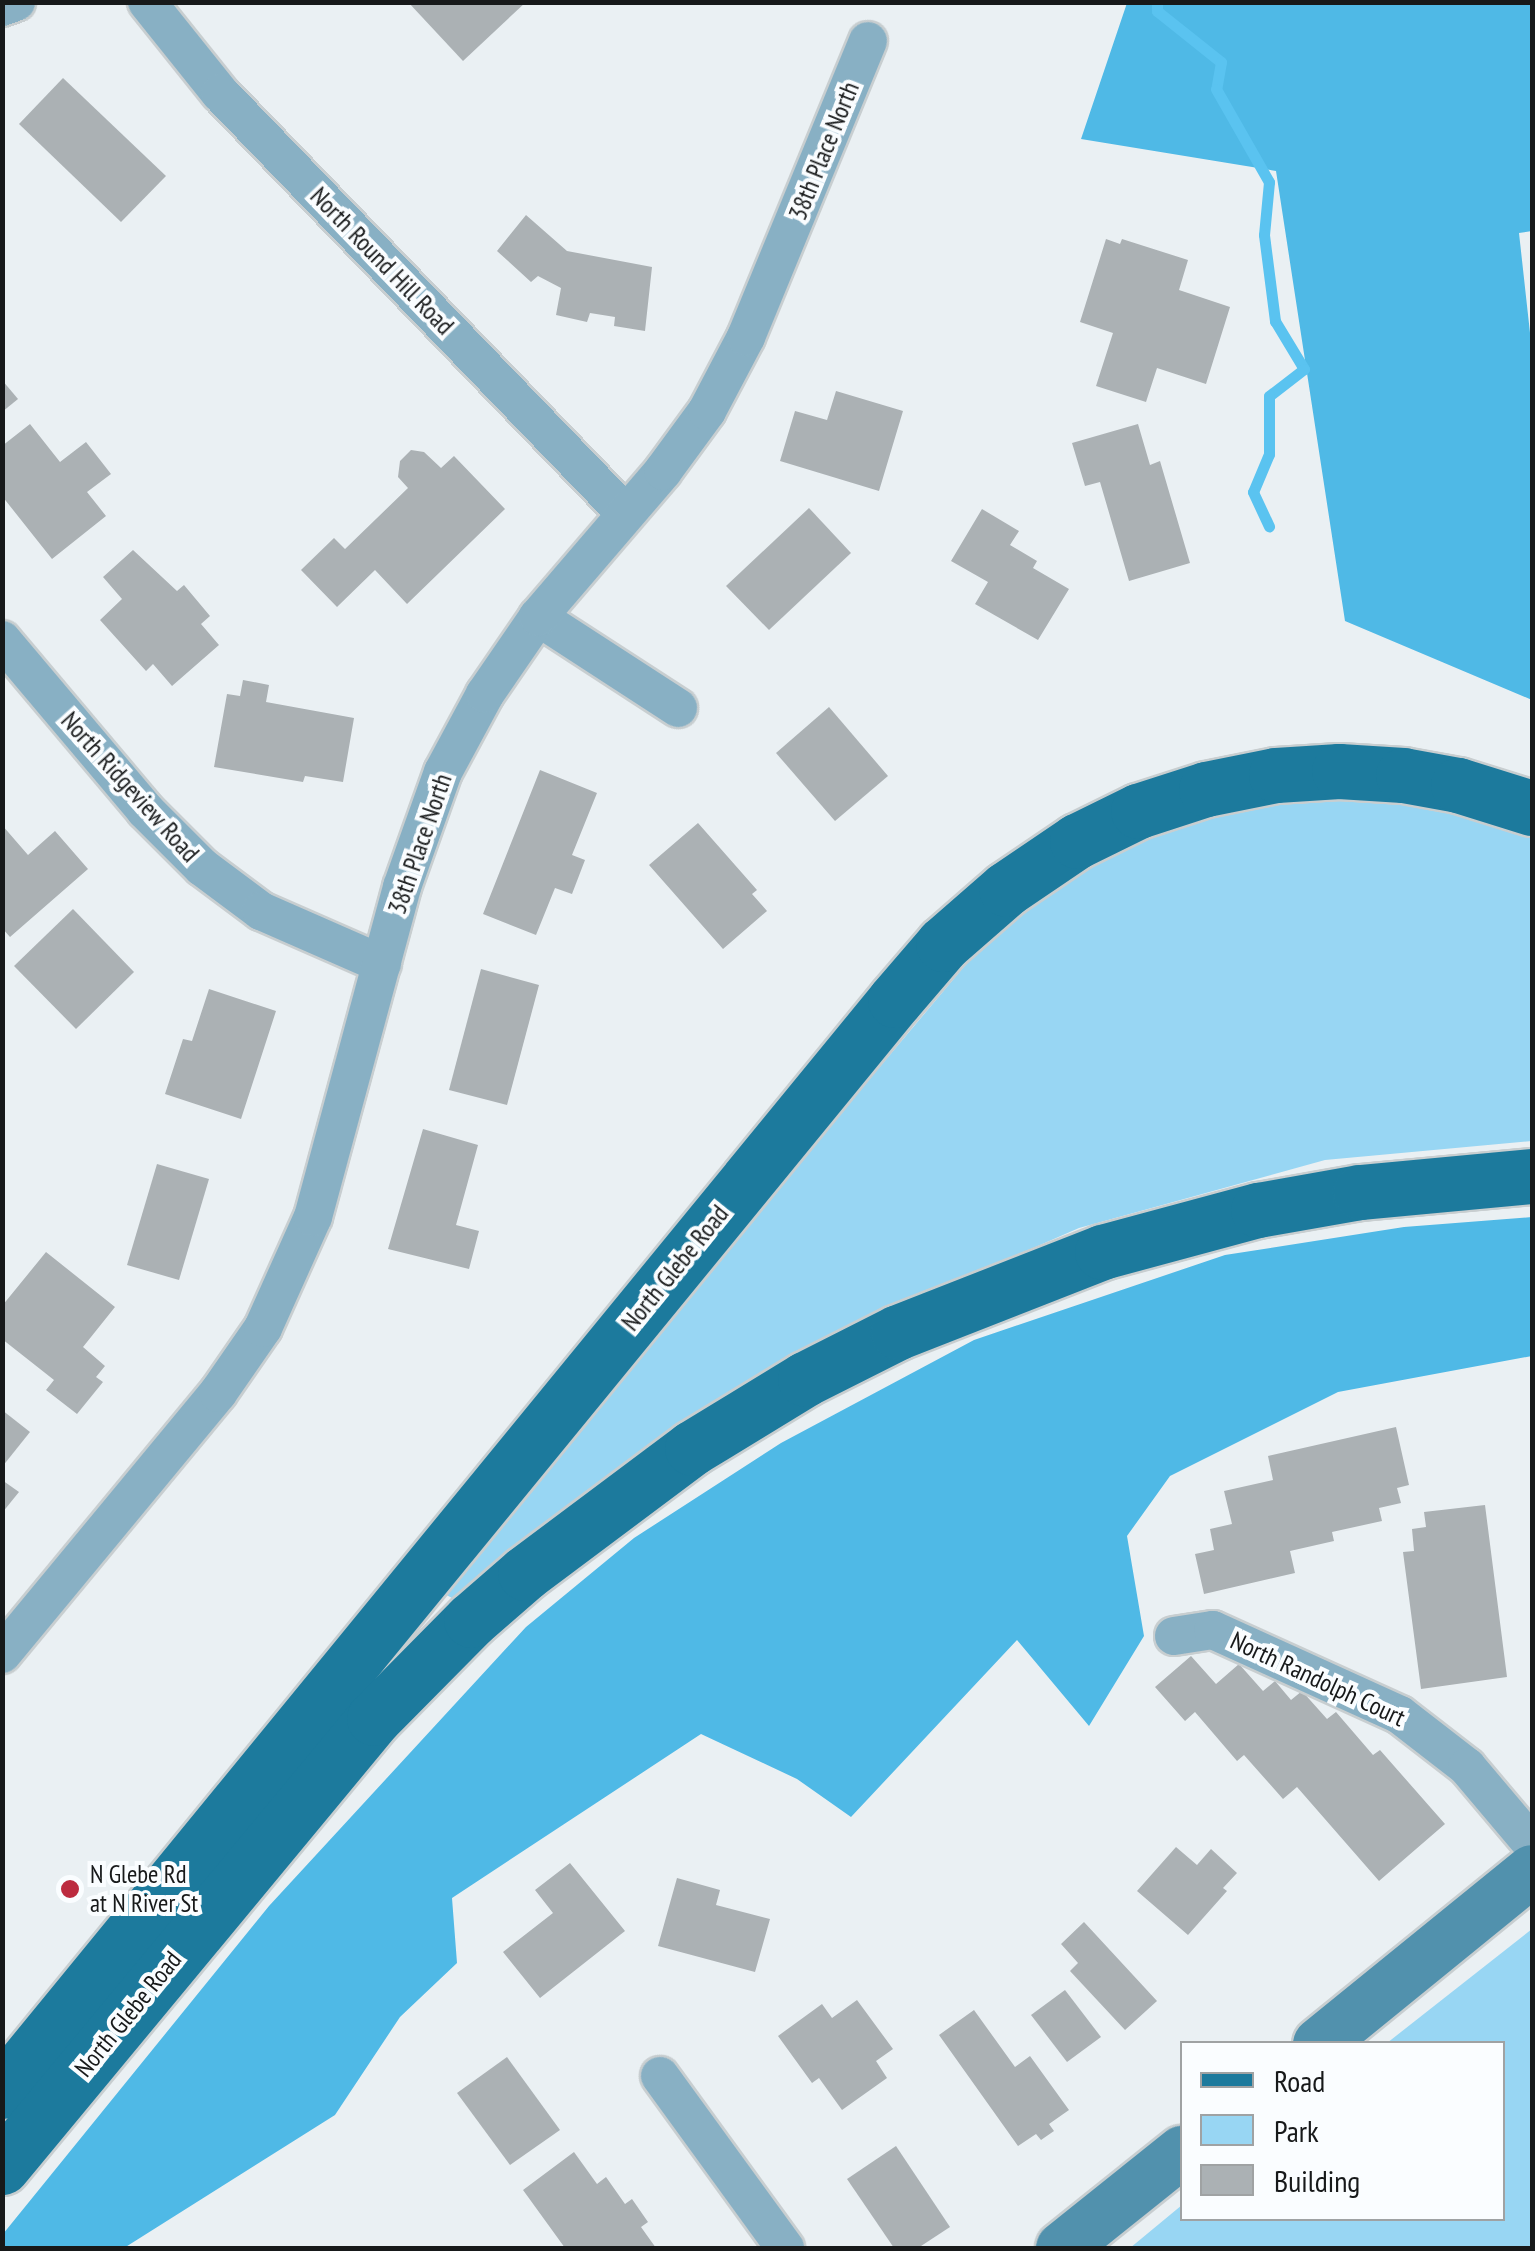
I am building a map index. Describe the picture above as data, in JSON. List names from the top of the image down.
{
  "streets": {
    "main road": ["North Glebe Road"],
    "street": [
      "38th Place North",
      "North Round Hill Road",
      "North Ridgeview Road",
      "North Randolph Court"
    ]
  },
  "crossings": [
    ["38th Place North", "North Round Hill Road"],
    ["38th Place North", "North Ridgeview Road"]
  ],
  "places": ["N Glebe Rd at N River St"],
  "legend": ["Road", "Park", "Building"]
}
